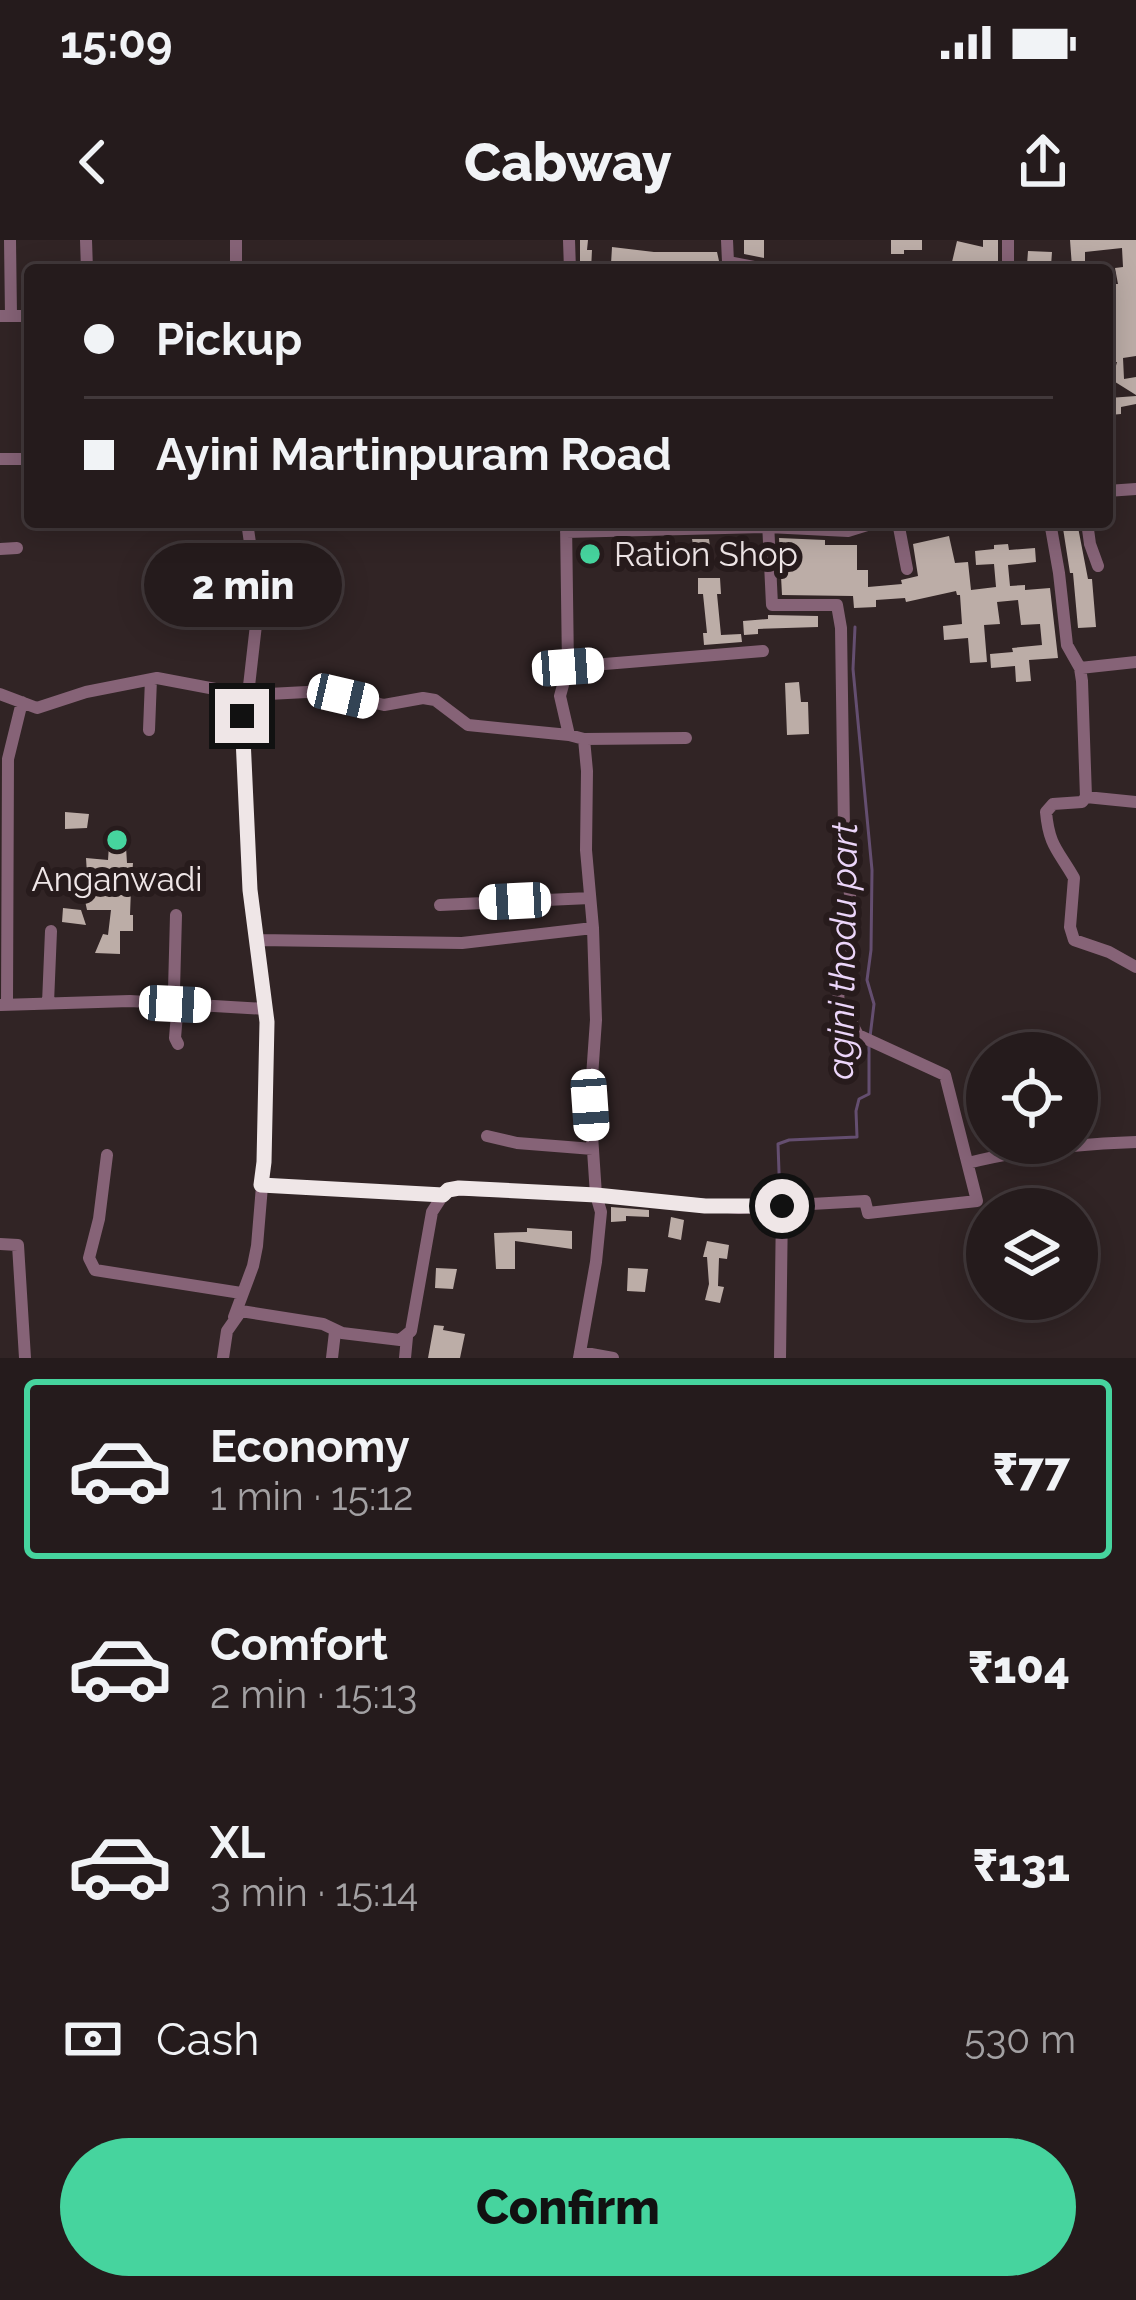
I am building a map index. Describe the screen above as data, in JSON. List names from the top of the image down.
{
  "water": ["agini thodu part"],
  "places": ["Ration Shop", "Anganwadi"],
  "page": {
    "status": "15:09",
    "header": "Cabway",
    "banner": ["Pickup", "Ayini Martinpuram Road"],
    "bubble": "2 min",
    "list": [
      {
        "name": "Economy",
        "note": "1 min · 15:12",
        "value": "₹77"
      },
      {
        "name": "Comfort",
        "note": "2 min · 15:13",
        "value": "₹104"
      },
      {
        "name": "XL",
        "note": "3 min · 15:14",
        "value": "₹131"
      }
    ],
    "pay": ["Cash", "530 m"],
    "buttons": "Confirm"
  }
}
